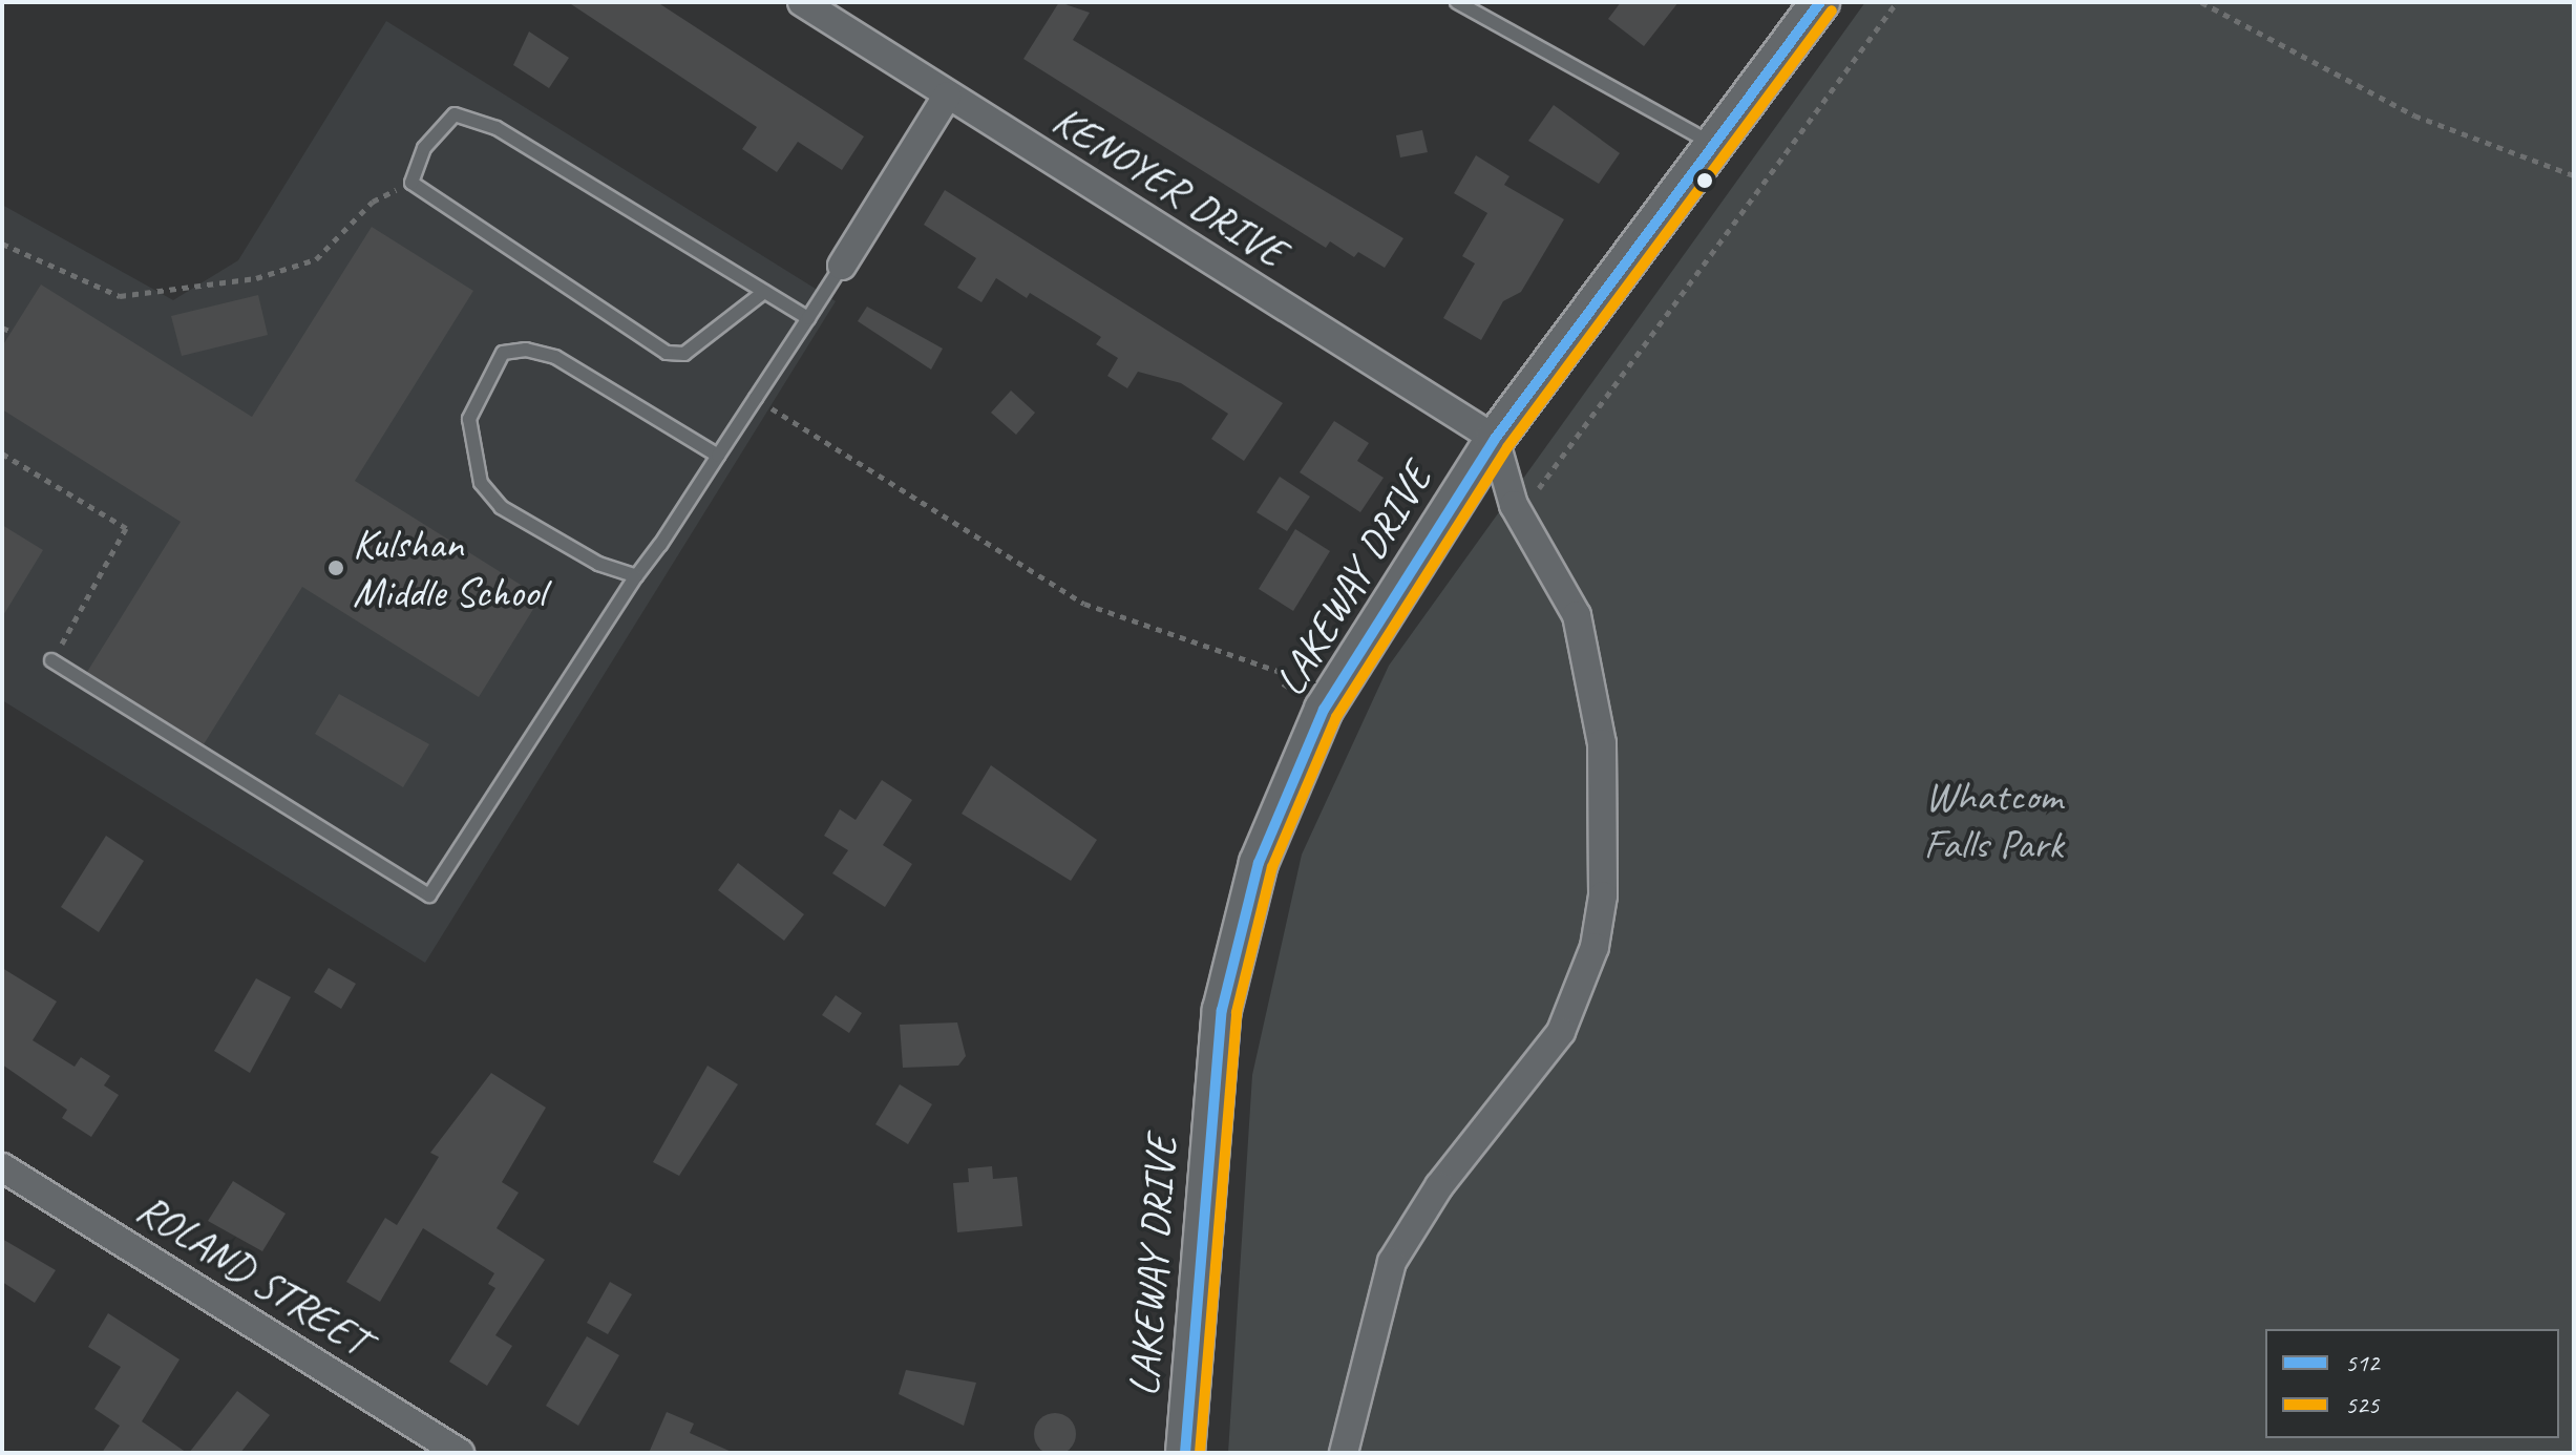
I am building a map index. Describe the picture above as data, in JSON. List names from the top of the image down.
{
  "streets": {
    "main road": ["LAKEWAY DRIVE"],
    "street": ["KENOYER DRIVE", "ROLAND STREET"]
  },
  "crossings": [
    ["KENOYER DRIVE", "LAKEWAY DRIVE"]
  ],
  "parks": ["Whatcom Falls Park"],
  "places": ["Kulshan Middle School"],
  "lines": ["transit line 512", "transit line 525"],
  "legend": ["512", "525"]
}
